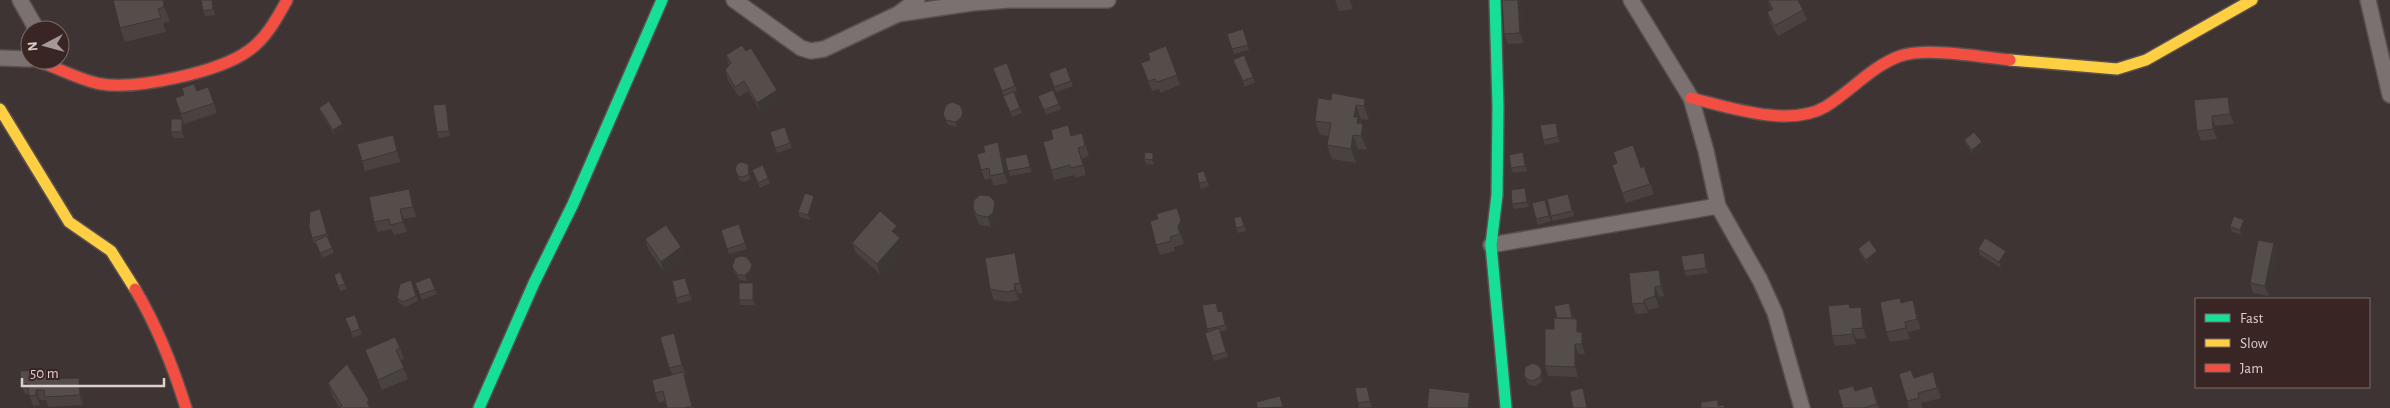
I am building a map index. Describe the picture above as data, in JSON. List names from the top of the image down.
{
  "legend": ["Fast", "Slow", "Jam"],
  "scale_bar": "50 m",
  "north": "left"
}
